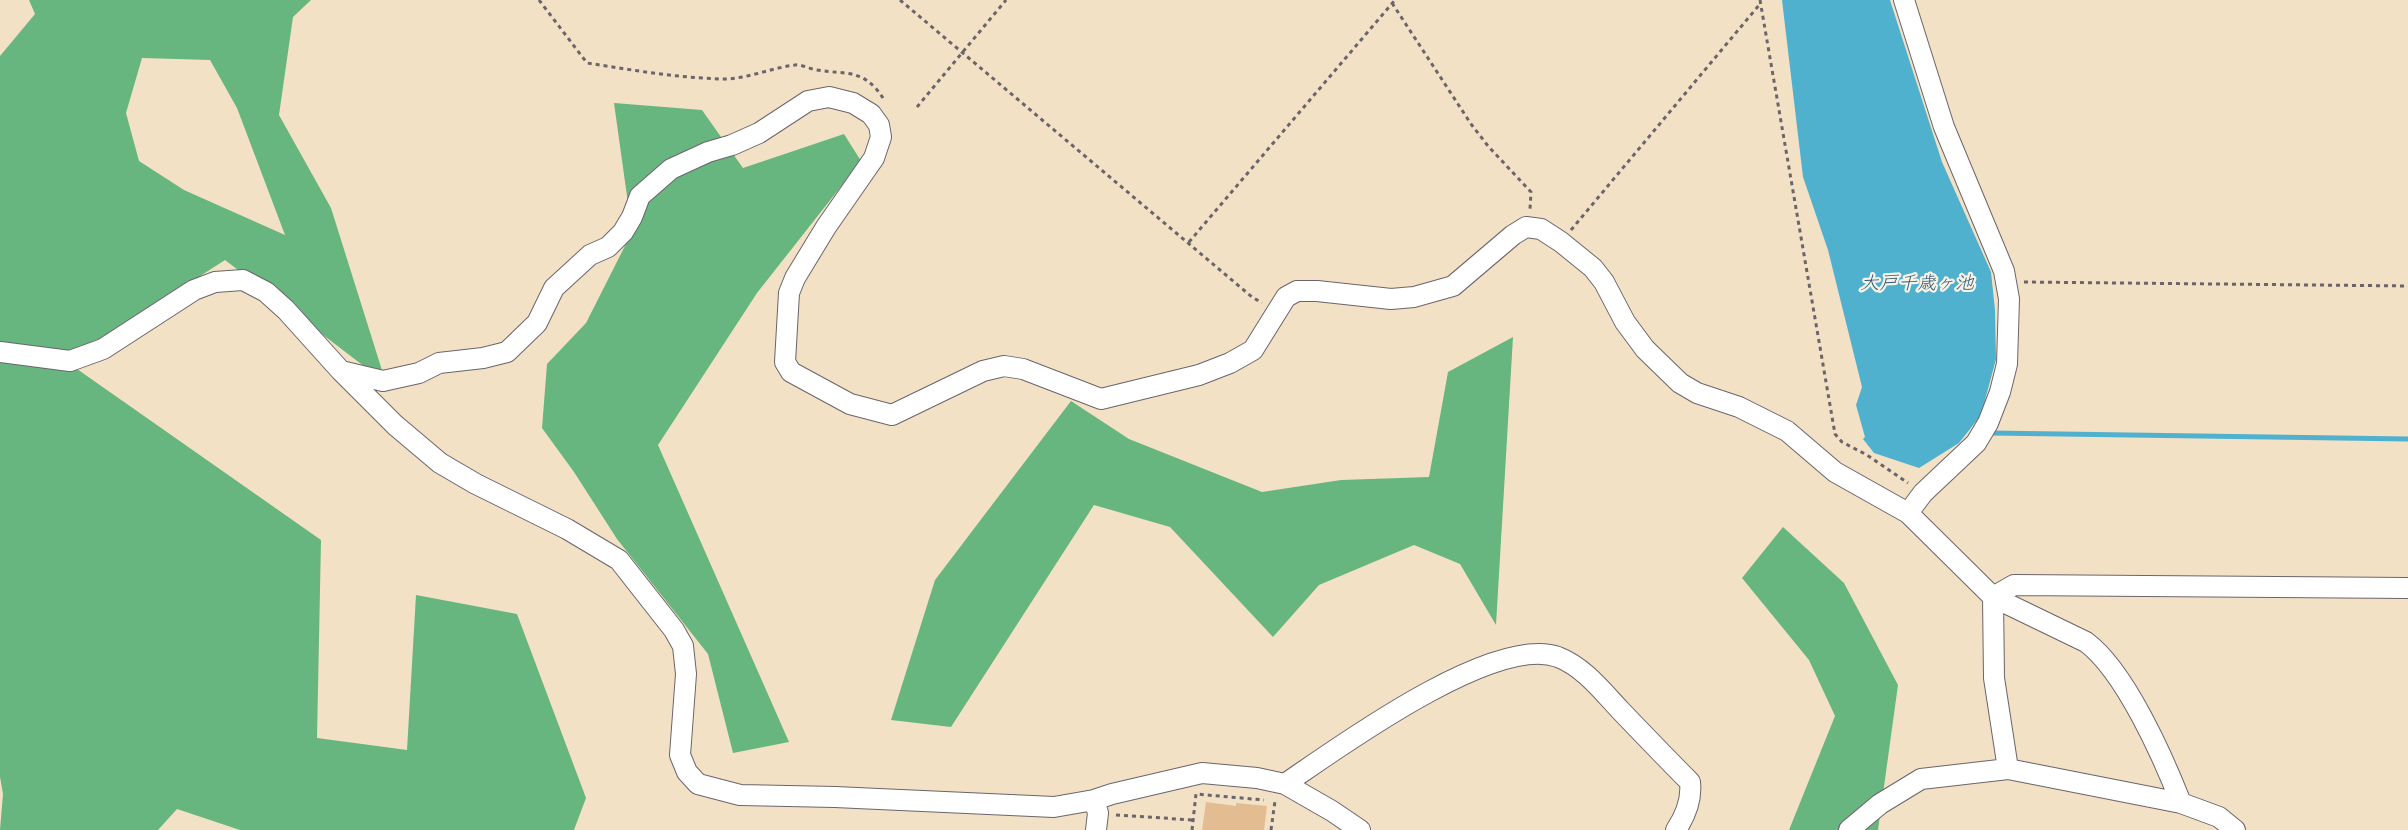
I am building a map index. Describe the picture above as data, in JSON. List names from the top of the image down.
{
  "water": ["大戸千歳ヶ池"]
}
